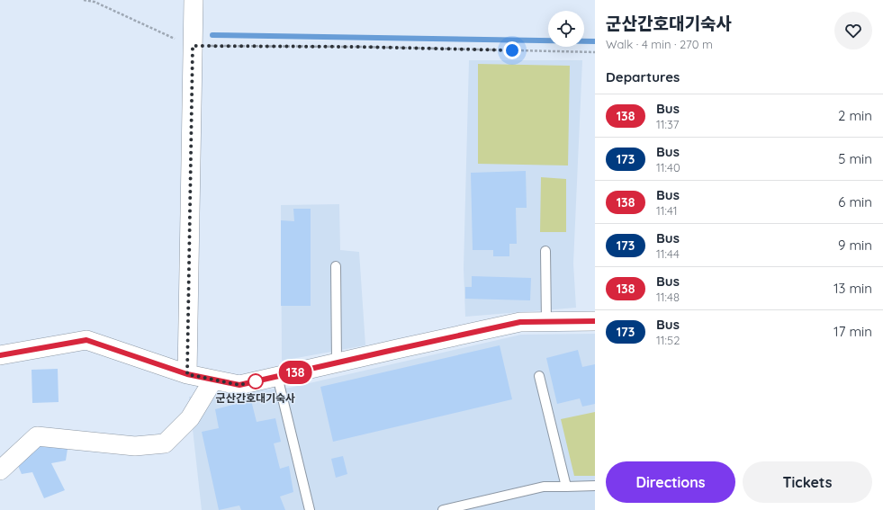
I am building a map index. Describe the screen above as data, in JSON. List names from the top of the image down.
{
  "places": ["군산간호대기숙사"],
  "lines": ["bus line 138"],
  "page": {
    "on_map": "138",
    "heading": [
      ["군산간호대기숙사", "Walk · 4 min · 270 m"],
      "Departures"
    ],
    "list": [
      {
        "mark": "138",
        "name": "Bus",
        "note": "11:37",
        "value": "2 min"
      },
      {
        "mark": "173",
        "name": "Bus",
        "note": "11:40",
        "value": "5 min"
      },
      {
        "mark": "138",
        "name": "Bus",
        "note": "11:41",
        "value": "6 min"
      },
      {
        "mark": "173",
        "name": "Bus",
        "note": "11:44",
        "value": "9 min"
      },
      {
        "mark": "138",
        "name": "Bus",
        "note": "11:48",
        "value": "13 min"
      },
      {
        "mark": "173",
        "name": "Bus",
        "note": "11:52",
        "value": "17 min"
      }
    ],
    "buttons": ["Directions", "Tickets"]
  }
}
